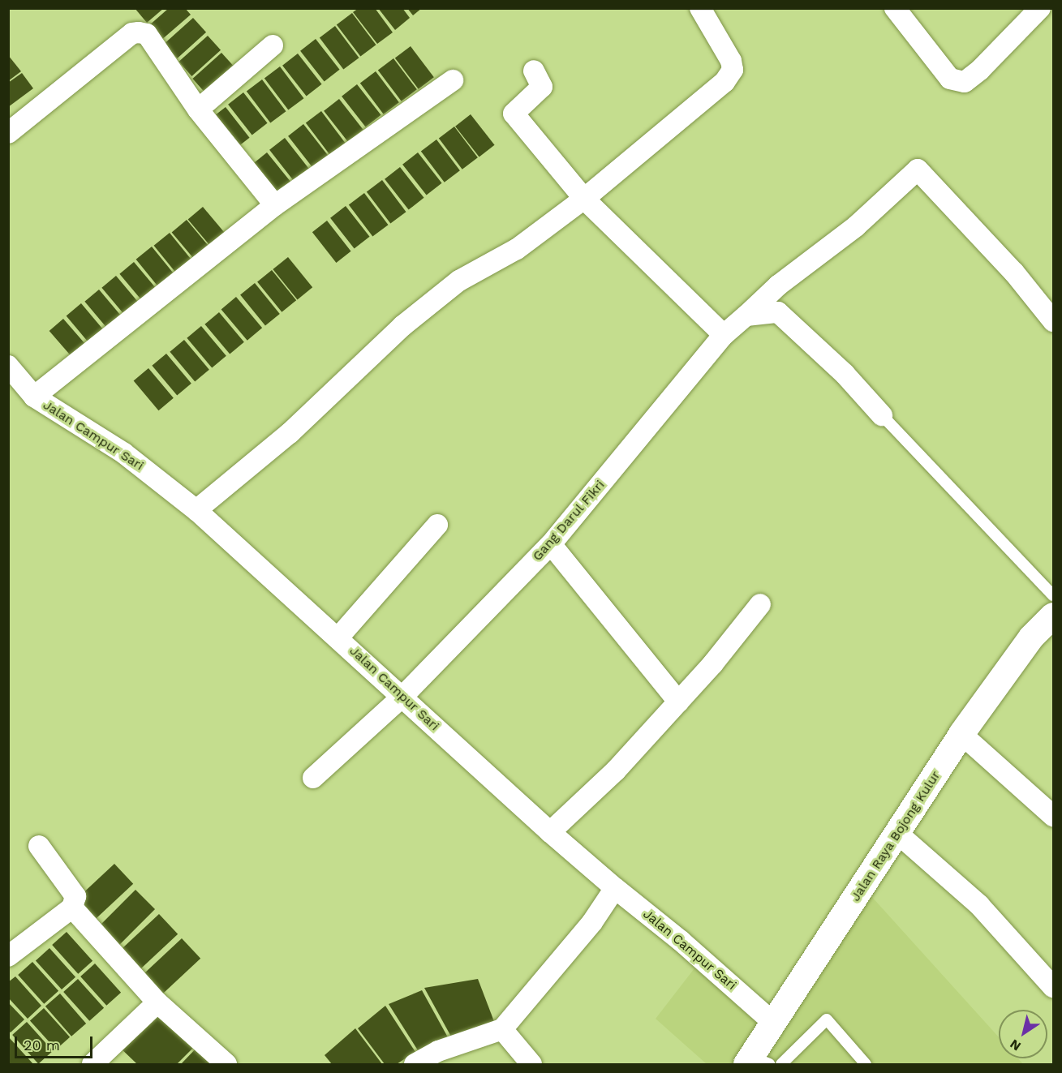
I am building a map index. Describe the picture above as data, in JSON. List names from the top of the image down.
{
  "streets": {
    "street": ["Jalan Campur Sari", "Gang Darul Fikri", "Jalan Raya Bojong Kulur"]
  },
  "crossings": [
    ["Jalan Campur Sari", "Gang Darul Fikri"],
    ["Jalan Campur Sari", "Jalan Raya Bojong Kulur"]
  ],
  "scale_bar": "20 m",
  "north": "bottom left"
}
